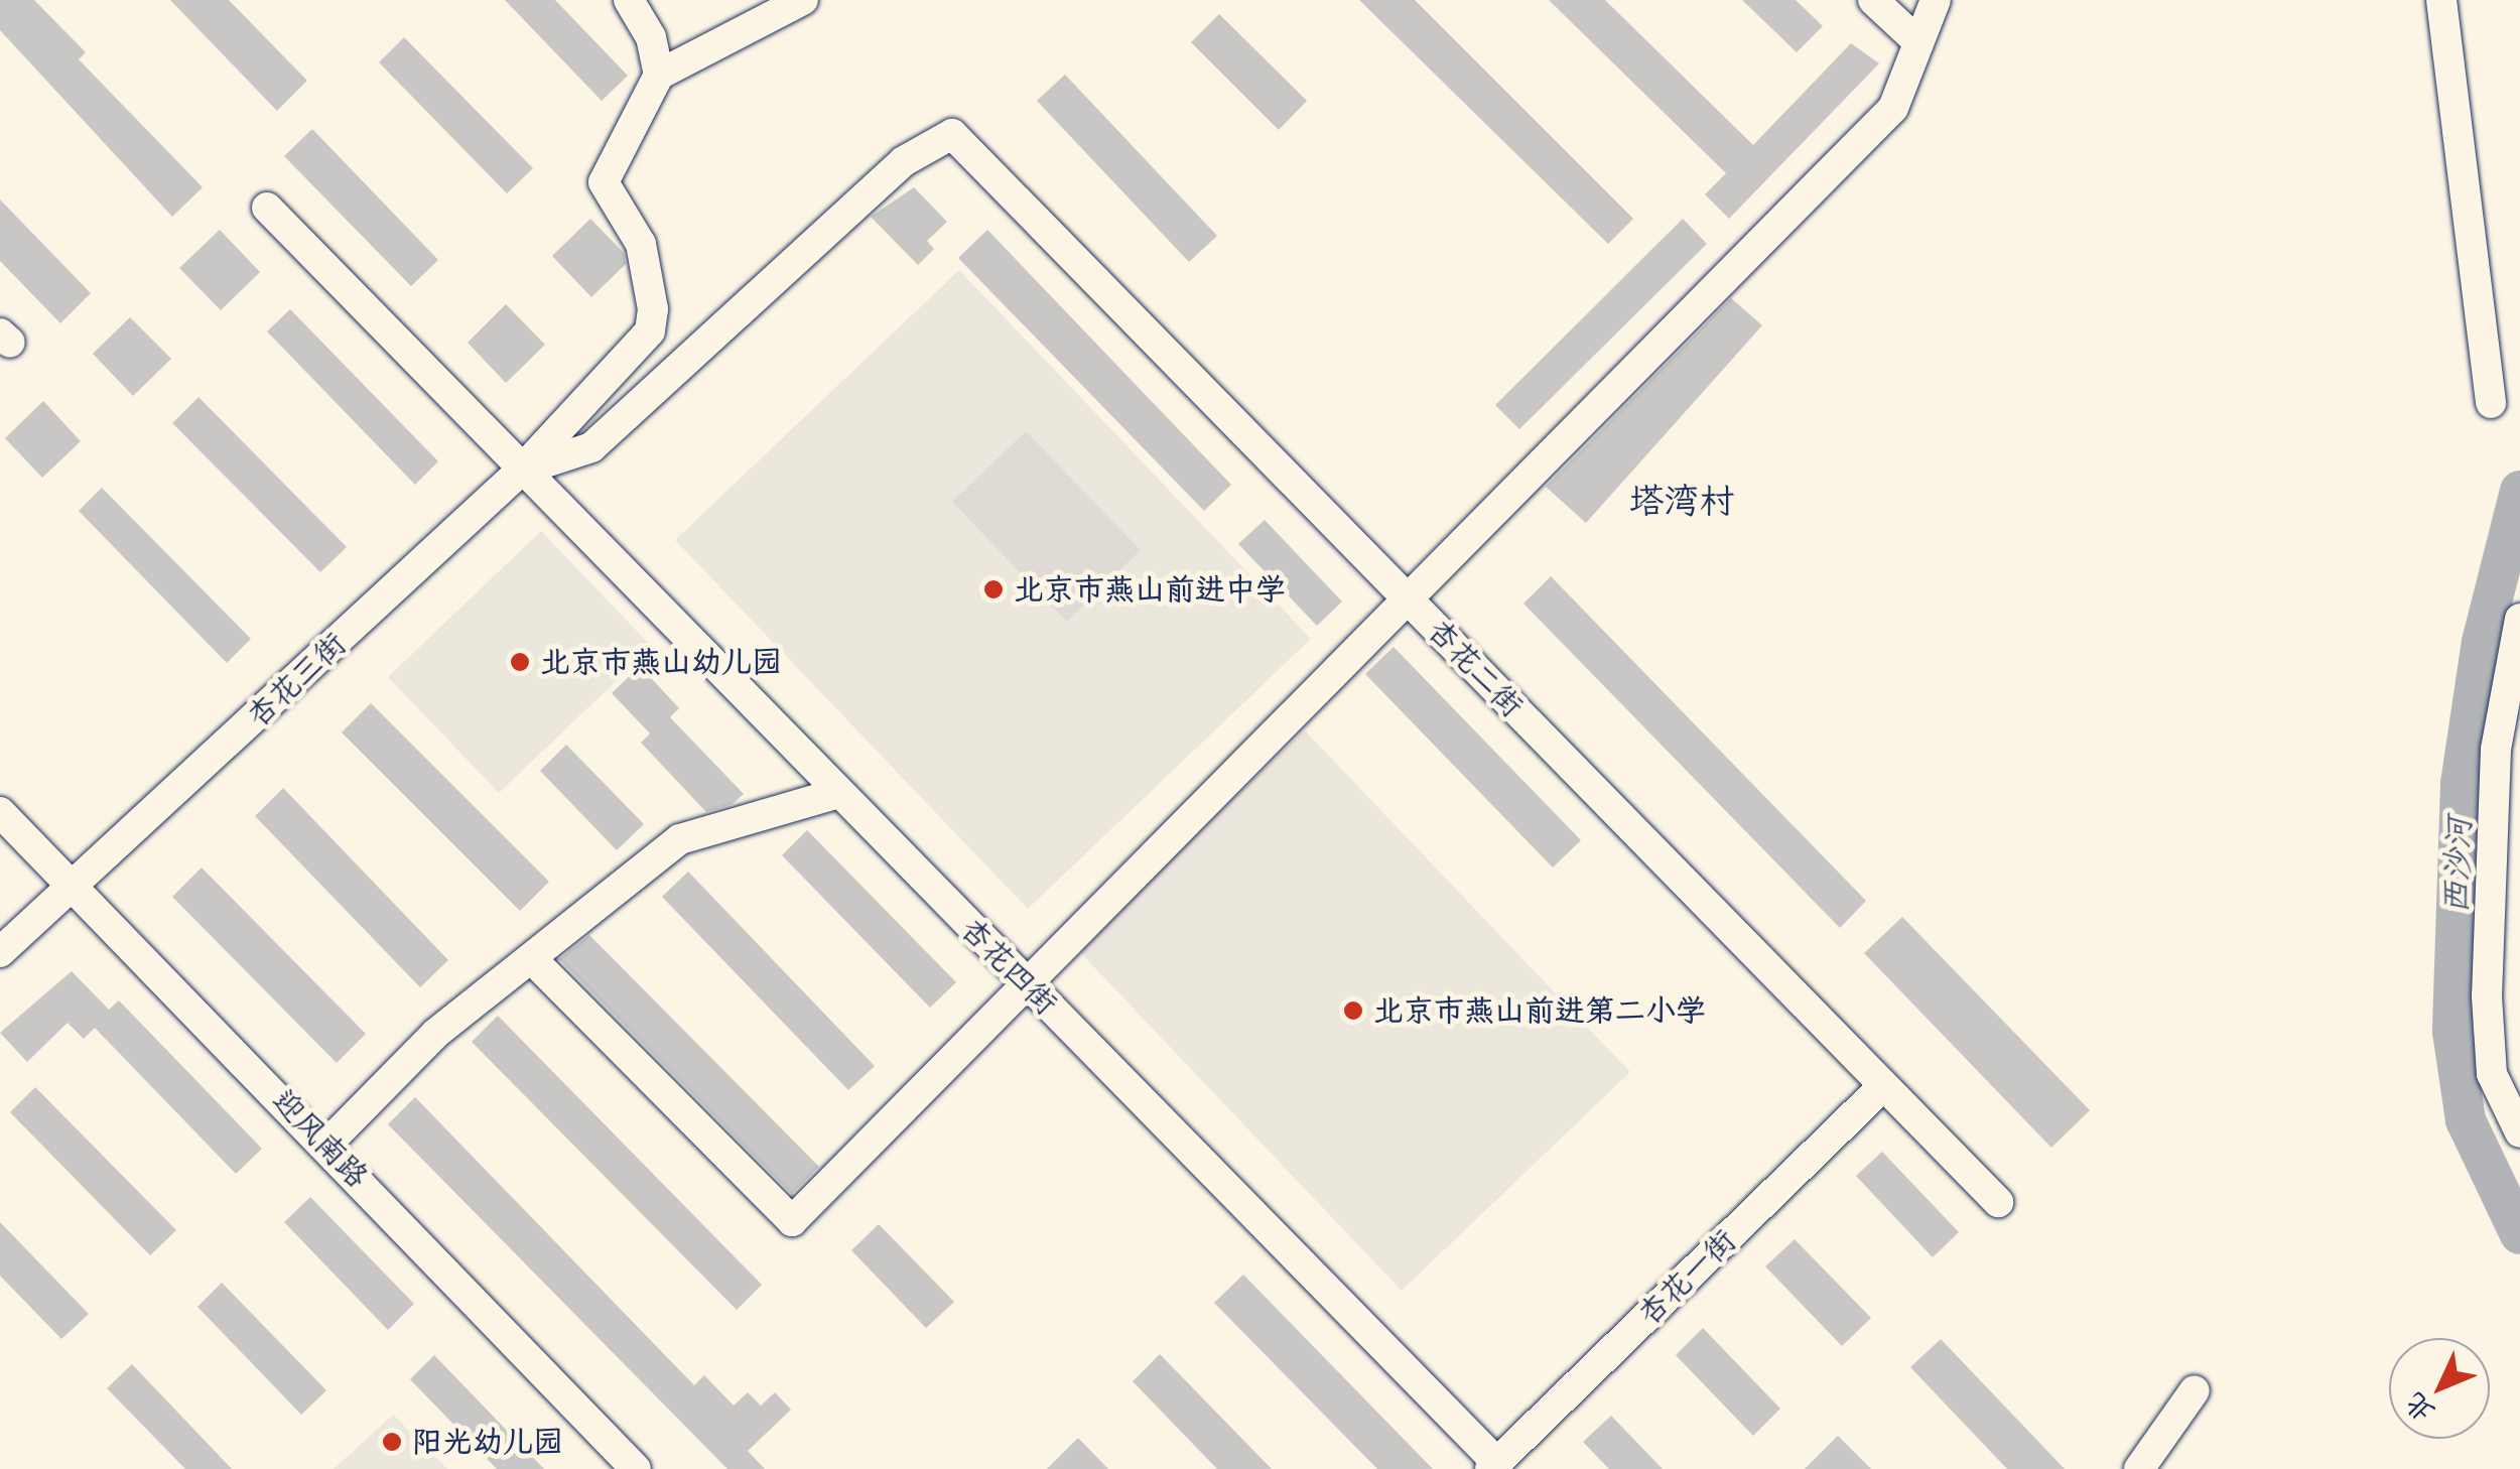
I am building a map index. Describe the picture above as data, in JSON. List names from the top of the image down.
{
  "streets": {
    "street": [
      "杏花二街",
      "杏花三街",
      "杏花四街",
      "迎风南路",
      "杏花一街"
    ]
  },
  "crossings": [
    ["杏花二街", "杏花三街"],
    ["杏花二街", "杏花一街"],
    ["杏花三街", "杏花四街"],
    ["杏花三街", "迎风南路"],
    ["杏花四街", "杏花一街"]
  ],
  "districts": ["塔湾村"],
  "water": ["西沙河"],
  "places": [
    "北京市燕山前进中学",
    "北京市燕山幼儿园",
    "北京市燕山前进第二小学",
    "阳光幼儿园"
  ],
  "north": "bottom left"
}
